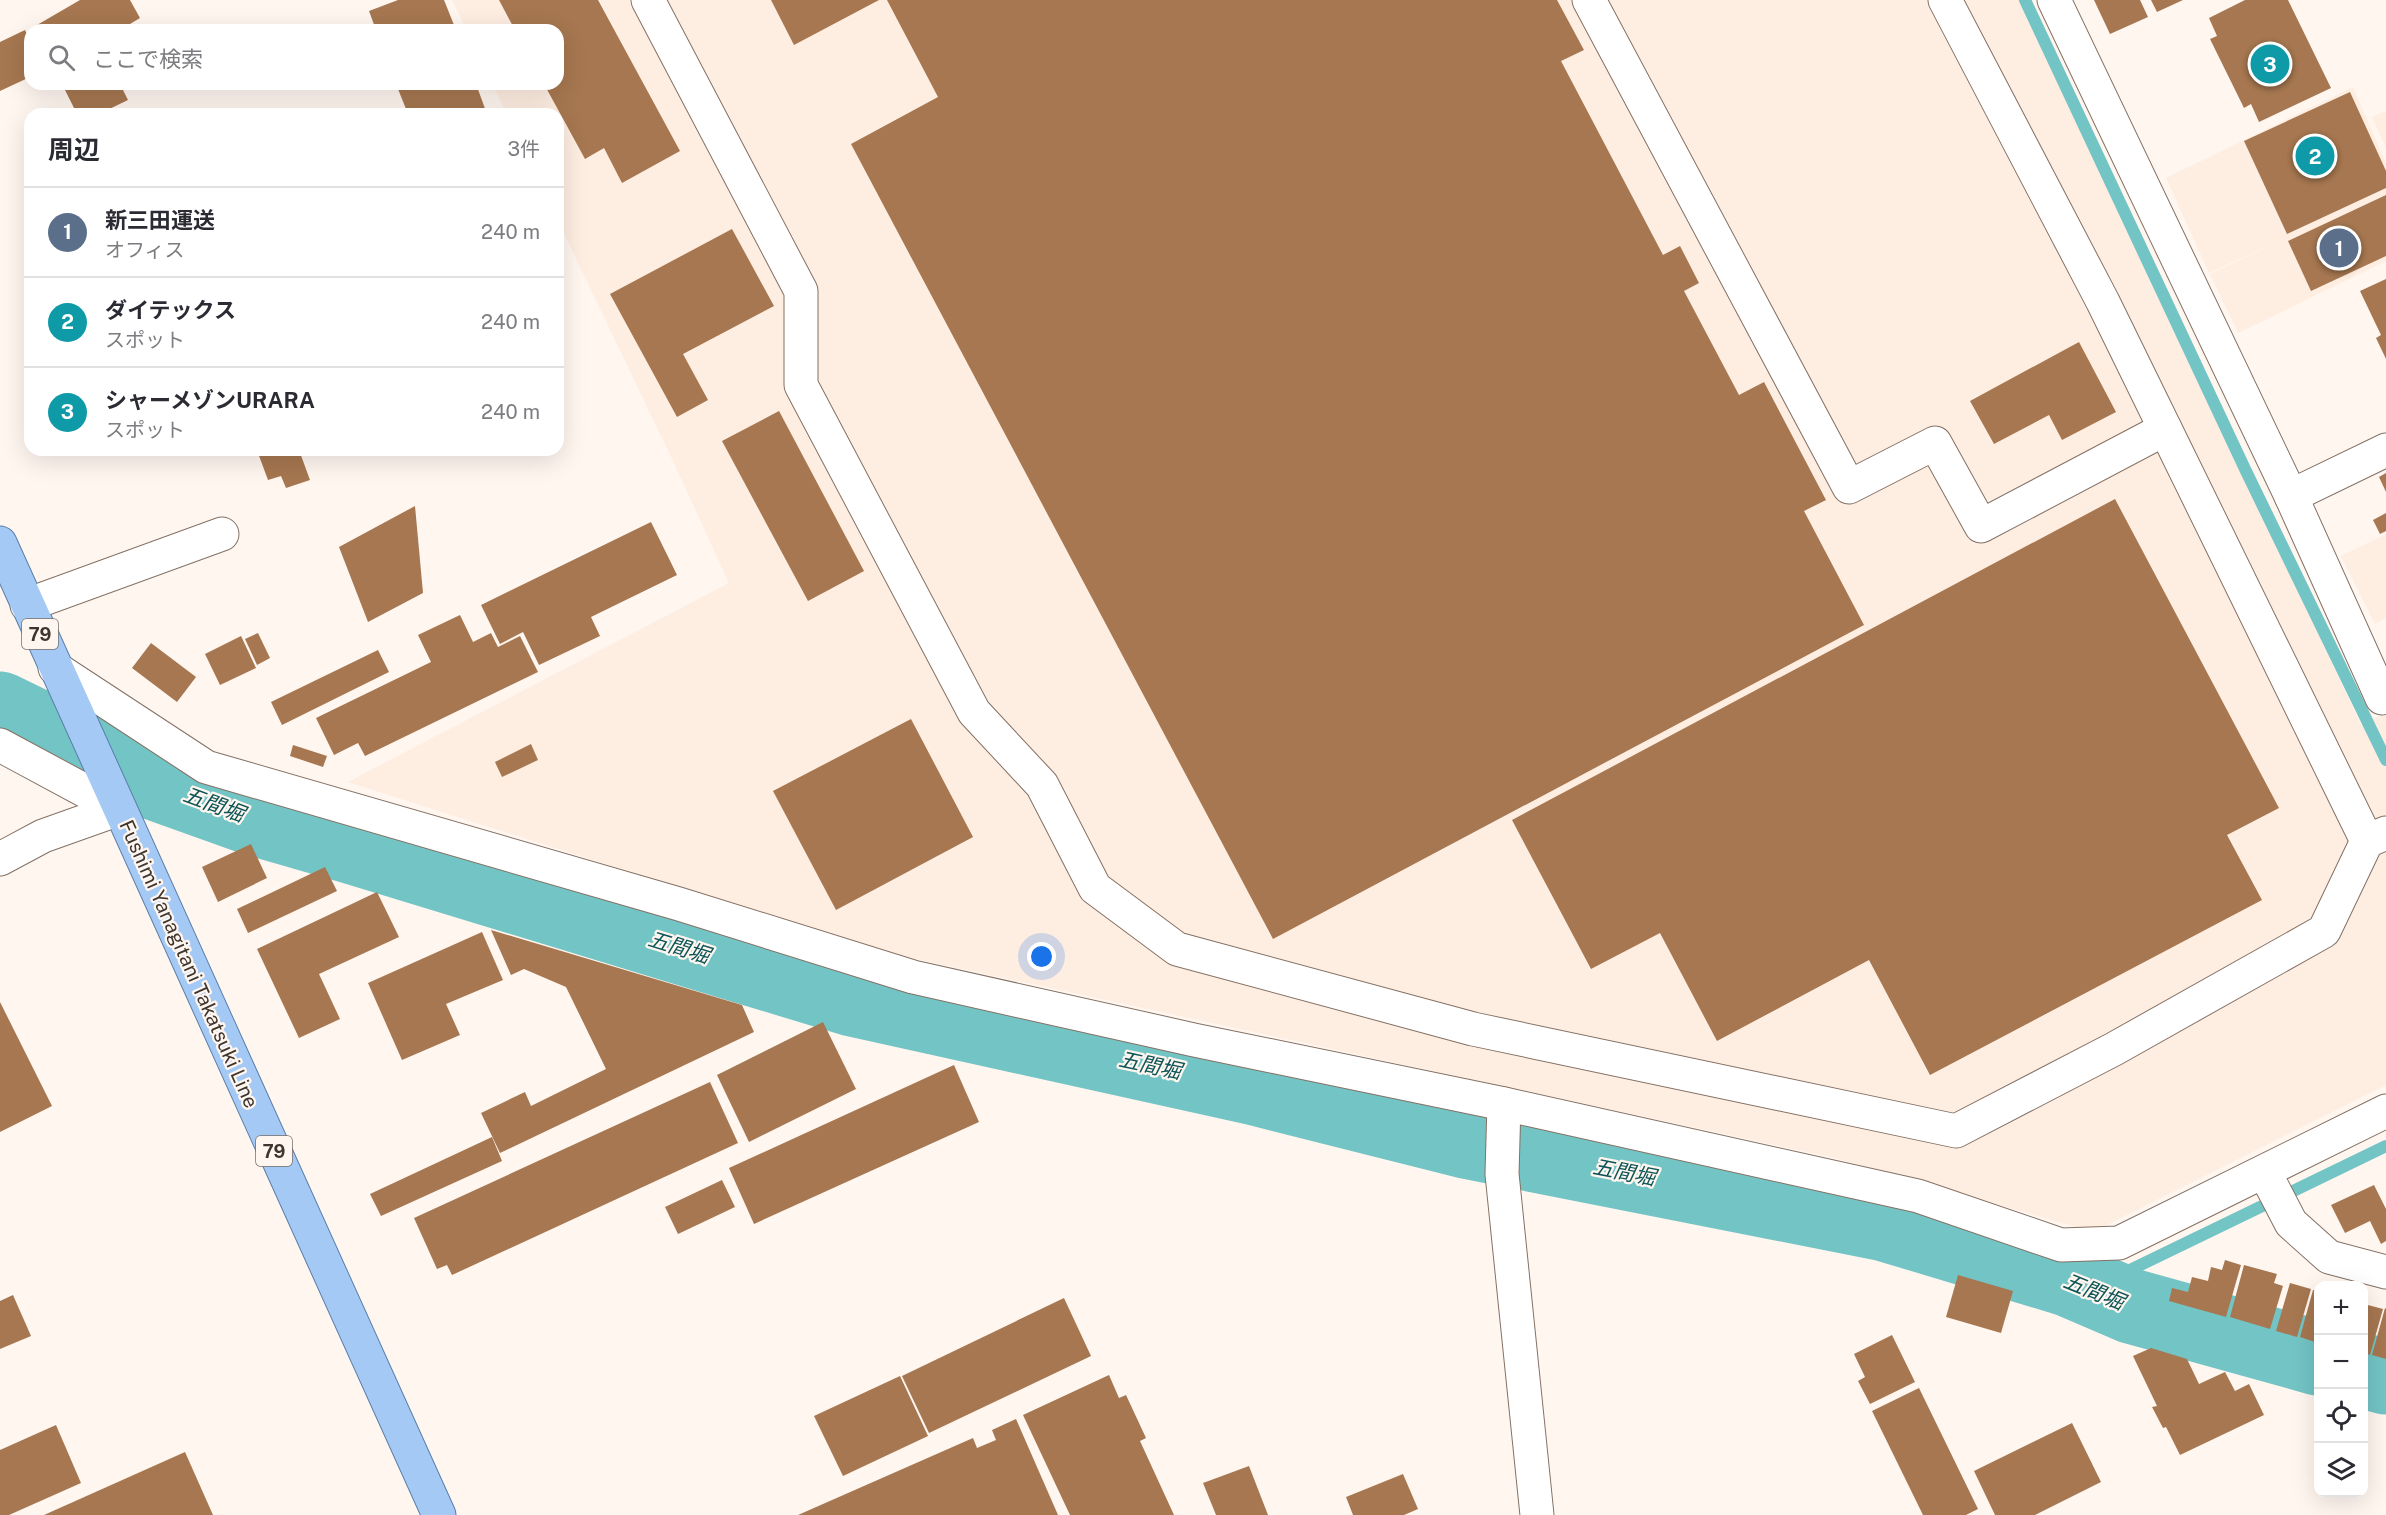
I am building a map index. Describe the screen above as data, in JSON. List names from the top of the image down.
{
  "streets": {
    "main road": ["79", "Fushimi Yanagitani Takatsuki Line"]
  },
  "water": ["五間堀"],
  "page": {
    "search": "ここで検索",
    "pins": ["3", "2", "1"],
    "heading": ["周辺", "3件"],
    "list": [
      {
        "mark": "1",
        "name": "新三田運送",
        "note": "オフィス",
        "value": "240 m"
      },
      {
        "mark": "2",
        "name": "ダイテックス",
        "note": "スポット",
        "value": "240 m"
      },
      {
        "mark": "3",
        "name": "シャーメゾンURARA",
        "note": "スポット",
        "value": "240 m"
      }
    ],
    "map_buttons": ["+", "−"]
  }
}
